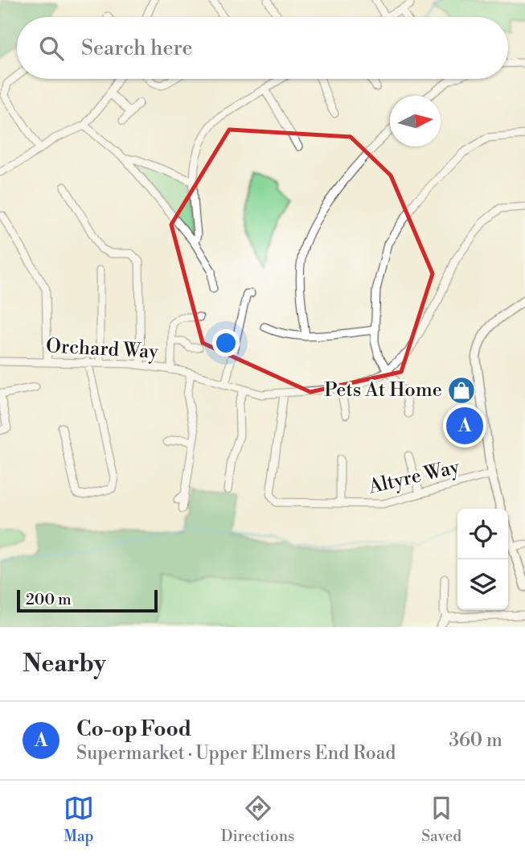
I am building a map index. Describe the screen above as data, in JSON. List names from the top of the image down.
{
  "streets": {
    "street": ["Orchard Way", "Altyre Way"]
  },
  "crossings": [
    ["Orchard Way", "Altyre Way"]
  ],
  "places": {
    "shop": ["Pets At Home"]
  },
  "scale_bar": "200 m",
  "north": "right",
  "page": {
    "search": "Search here",
    "pins": "A",
    "scale": "200 m",
    "heading": "Nearby",
    "list": [
      {
        "mark": "A",
        "name": "Co-op Food",
        "note": "Supermarket · Upper Elmers End Road",
        "value": "360 m"
      }
    ],
    "nav": ["Map", "Directions", "Saved"]
  }
}
